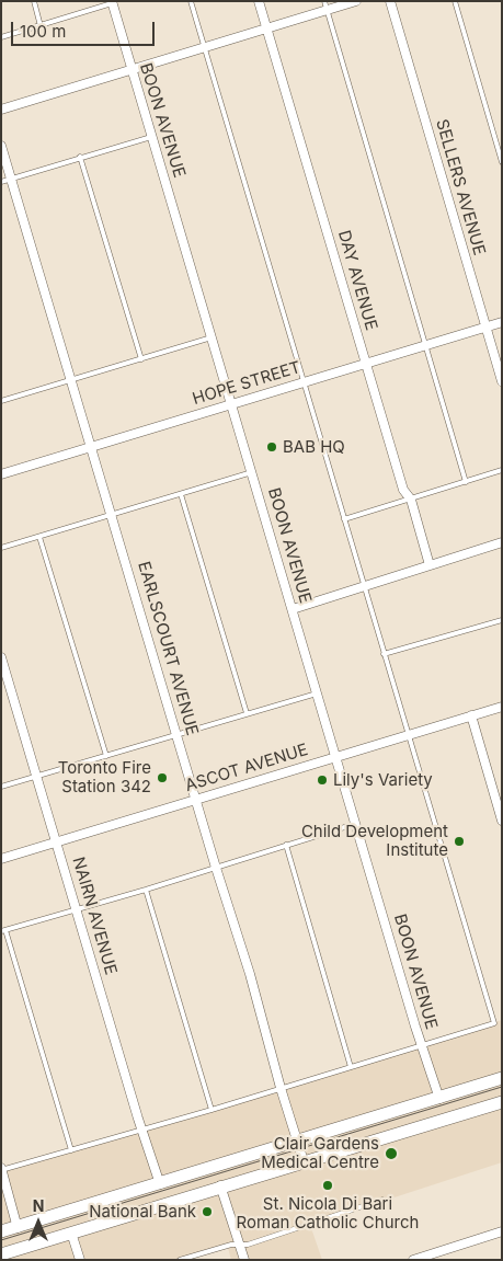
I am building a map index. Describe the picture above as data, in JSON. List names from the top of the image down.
{
  "streets": {
    "street": [
      "BOON AVENUE",
      "SELLERS AVENUE",
      "DAY AVENUE",
      "HOPE STREET",
      "EARLSCOURT AVENUE",
      "ASCOT AVENUE",
      "NAIRN AVENUE"
    ]
  },
  "crossings": [
    ["BOON AVENUE", "HOPE STREET"],
    ["BOON AVENUE", "ASCOT AVENUE"],
    ["SELLERS AVENUE", "HOPE STREET"],
    ["DAY AVENUE", "HOPE STREET"],
    ["HOPE STREET", "EARLSCOURT AVENUE"],
    ["EARLSCOURT AVENUE", "ASCOT AVENUE"],
    ["ASCOT AVENUE", "NAIRN AVENUE"]
  ],
  "places": [
    "BAB HQ",
    "Toronto Fire Station 342",
    "Lily's Variety",
    "Child Development Institute",
    "Clair Gardens Medical Centre",
    "St. Nicola Di Bari Roman Catholic Church",
    "National Bank"
  ],
  "scale_bar": "100 m",
  "north": "top"
}
